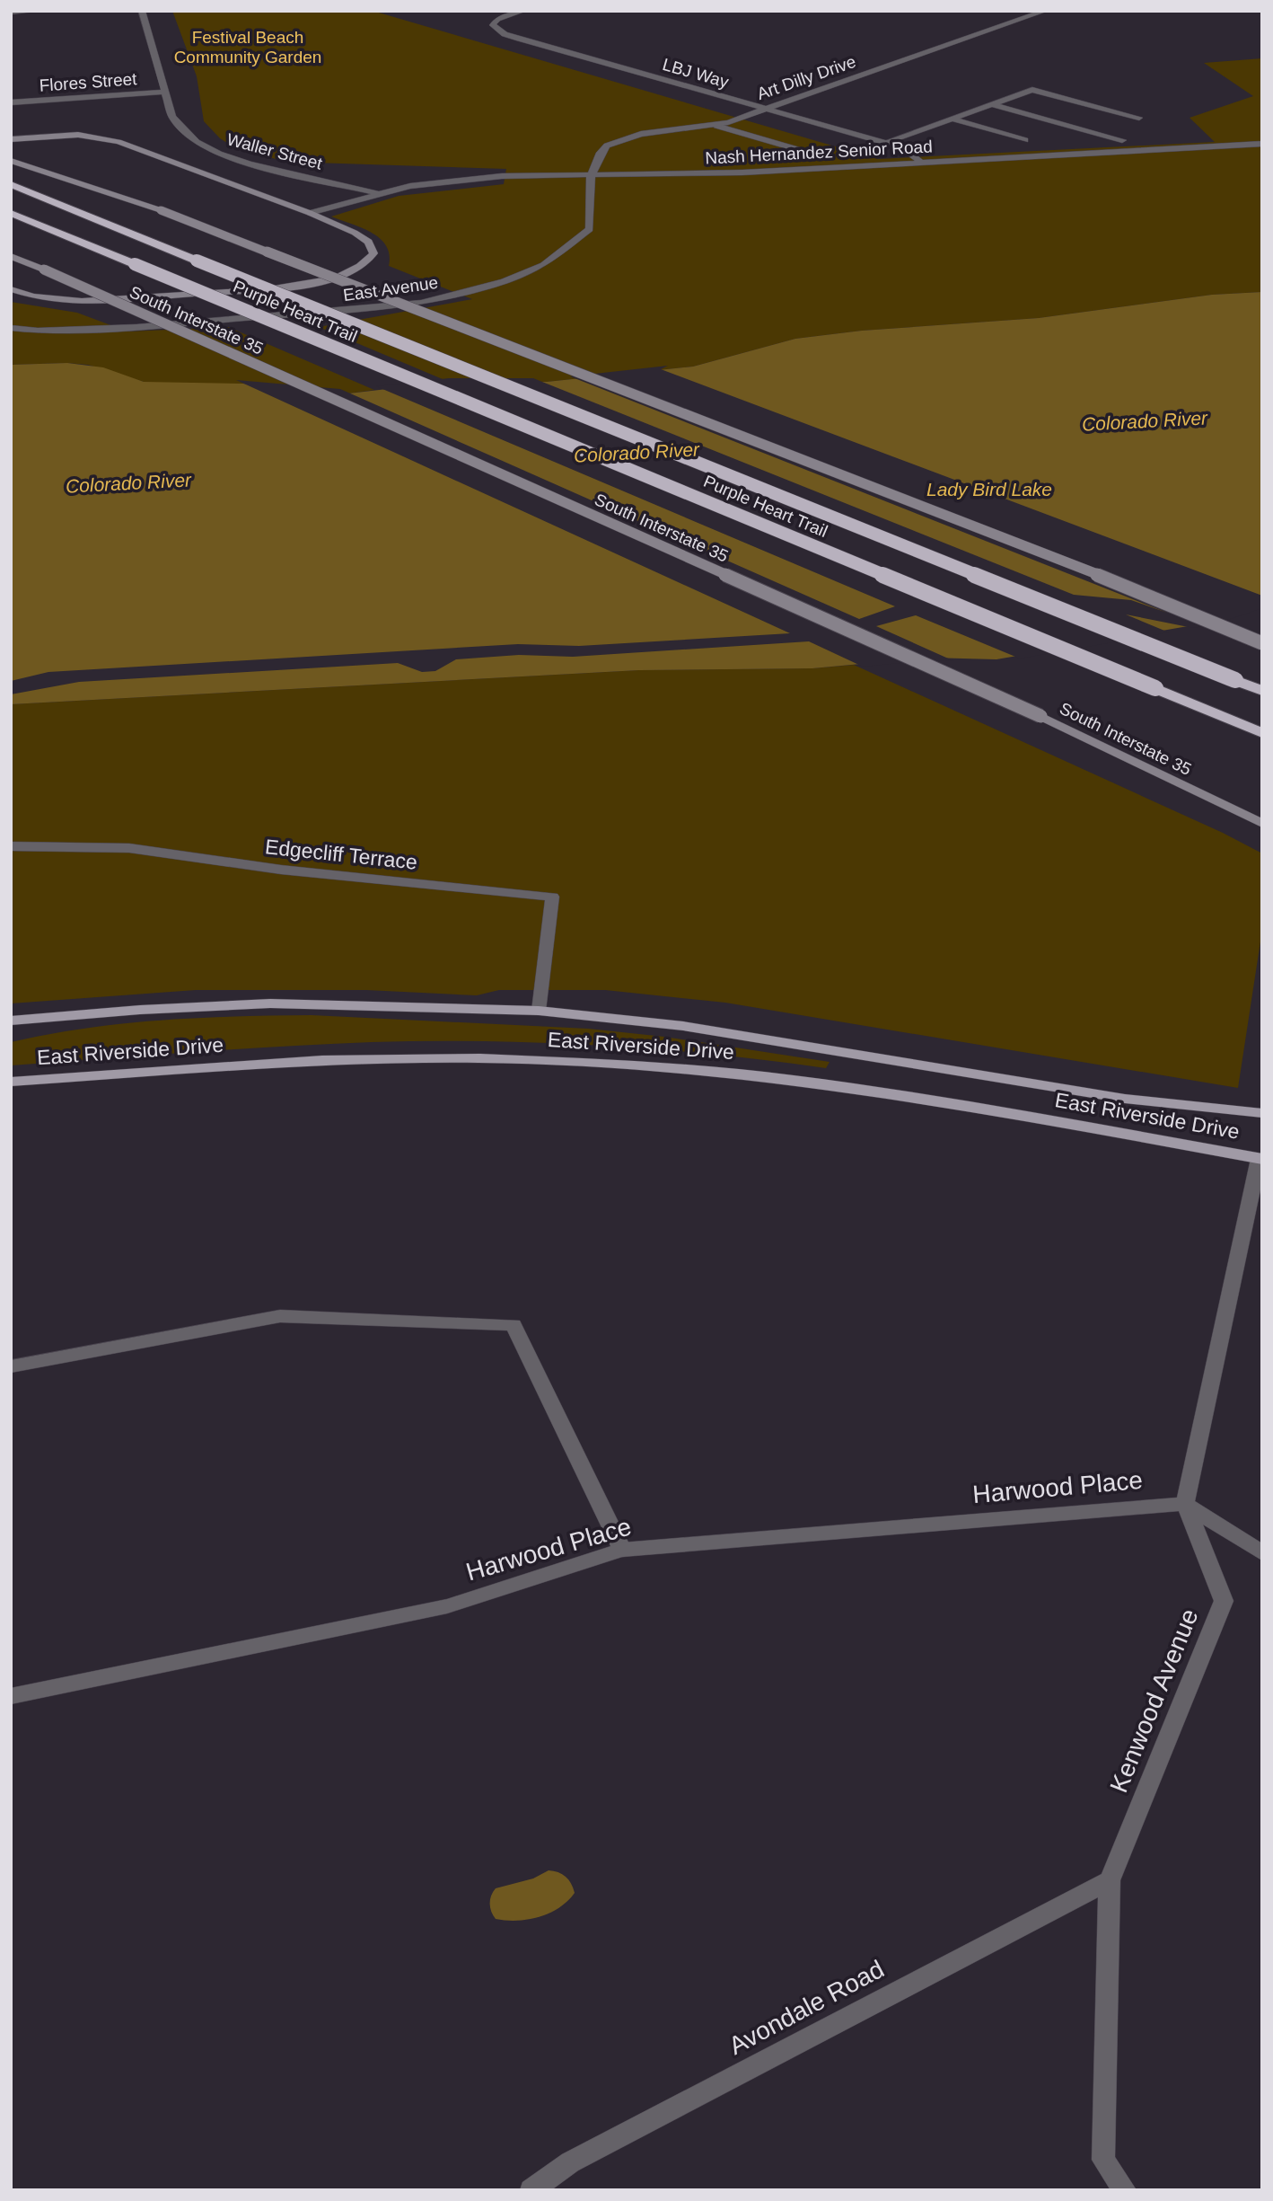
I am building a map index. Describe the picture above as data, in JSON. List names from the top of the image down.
{
  "streets": {
    "highway": ["Purple Heart Trail"],
    "main road": ["South Interstate 35", "East Riverside Drive"],
    "street": [
      "LBJ Way",
      "Art Dilly Drive",
      "Flores Street",
      "Waller Street",
      "Nash Hernandez Senior Road",
      "East Avenue",
      "Edgecliff Terrace",
      "Harwood Place",
      "Kenwood Avenue",
      "Avondale Road"
    ]
  },
  "crossings": [
    ["LBJ Way", "Art Dilly Drive"],
    ["LBJ Way", "Nash Hernandez Senior Road"],
    ["Art Dilly Drive", "Nash Hernandez Senior Road"],
    ["Art Dilly Drive", "East Avenue"],
    ["Flores Street", "Waller Street"],
    ["Waller Street", "Nash Hernandez Senior Road"],
    ["Nash Hernandez Senior Road", "East Avenue"],
    ["Edgecliff Terrace", "East Riverside Drive"],
    ["Harwood Place", "Kenwood Avenue"],
    ["Kenwood Avenue", "Avondale Road"]
  ],
  "water": ["Colorado River", "Lady Bird Lake"],
  "parks": ["Festival Beach Community Garden"]
}
